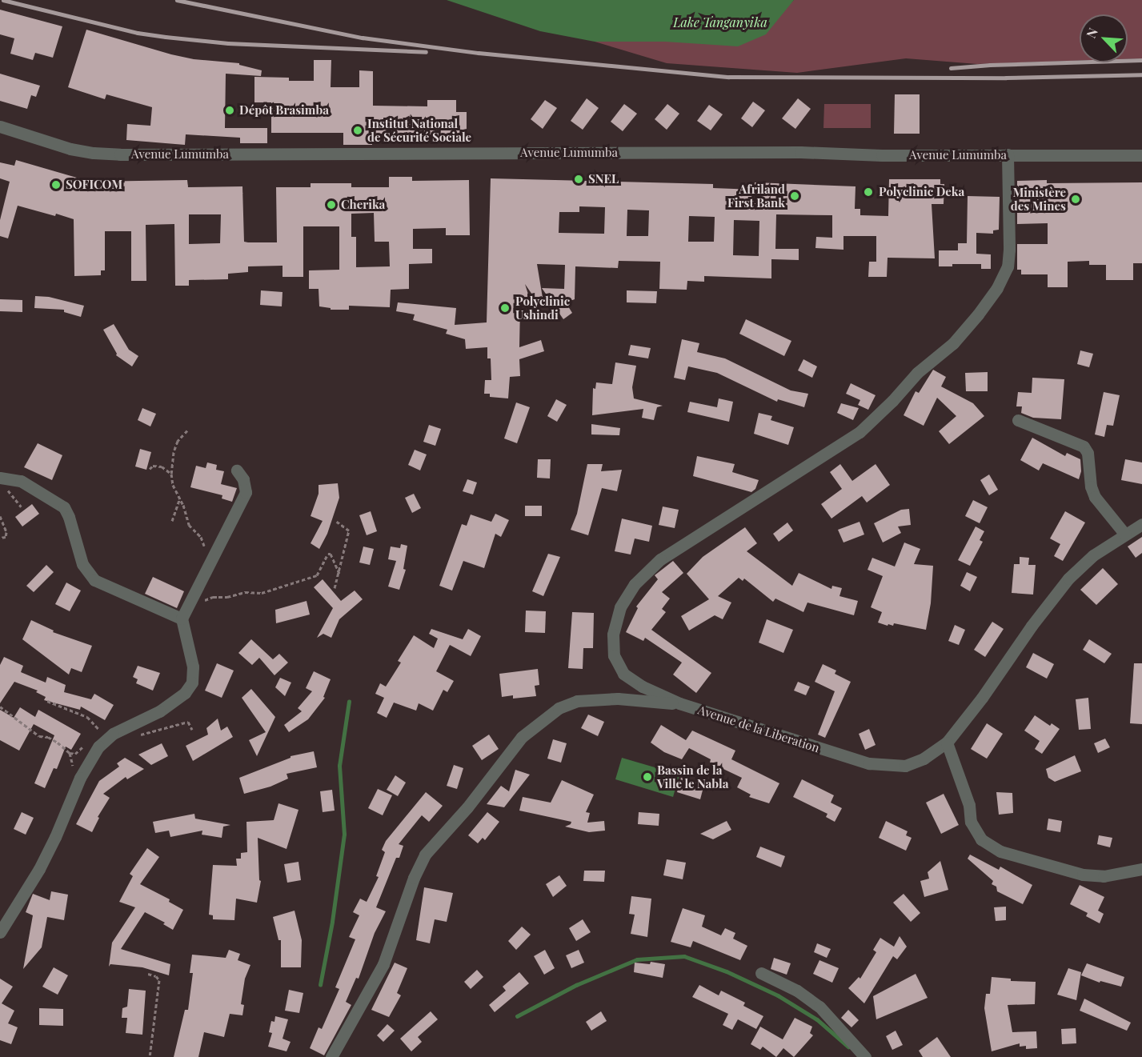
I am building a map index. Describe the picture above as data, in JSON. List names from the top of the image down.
{
  "streets": {
    "street": ["Avenue Lumumba", "Avenue de la Liberation"]
  },
  "crossings": [
    ["Avenue Lumumba", "Avenue de la Liberation"]
  ],
  "water": ["Lake Tanganyika"],
  "places": [
    "Dépôt Brasimba",
    "Institut National de Sécurité Sociale",
    "SNEL",
    "SOFICOM",
    "Polyclinic Deka",
    "Afriland First Bank",
    "Ministère des Mines",
    "Cherika",
    "Polyclinic Ushindi",
    "Bassin de la Ville le Nabla"
  ],
  "north": "top left"
}
